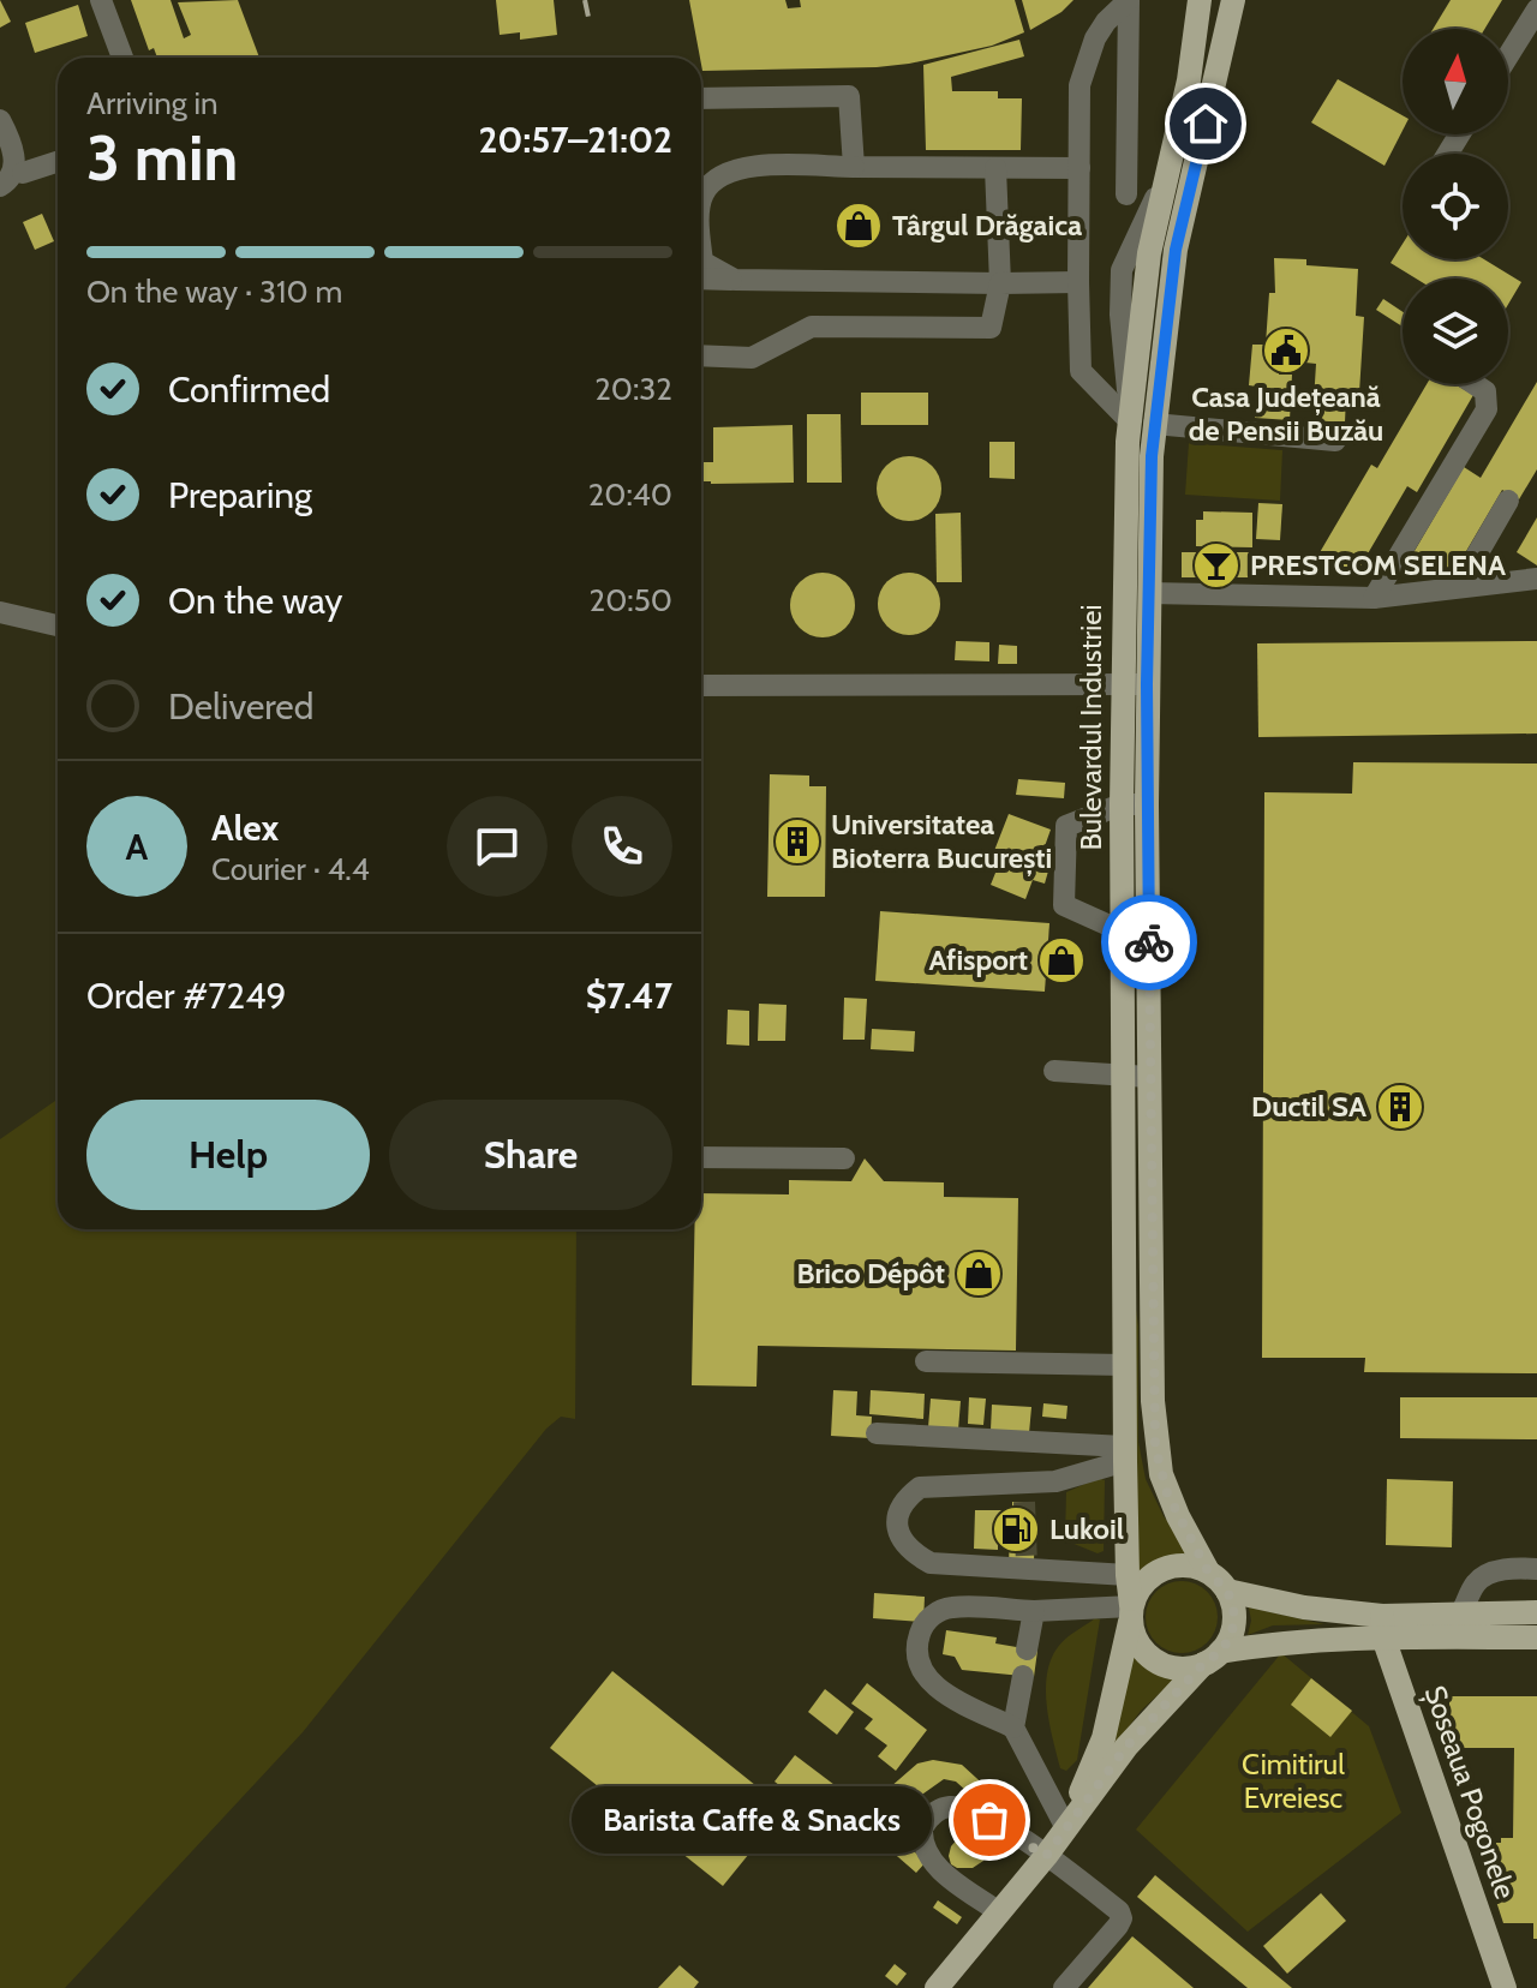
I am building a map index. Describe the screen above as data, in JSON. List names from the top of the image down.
{
  "streets": {
    "main road": ["Bulevardul Industriei", "Șoseaua Pogonele"]
  },
  "parks": ["Cimitirul Evreiesc"],
  "places": {
    "shop": ["Târgul Drăgaica", "Afisport", "Brico Dépôt"],
    "public building": ["Casa Județeană de Pensii Buzău"],
    "bar": ["PRESTCOM SELENA"],
    "building": ["Universitatea Bioterra București", "Ductil SA"],
    "fuel station": ["Lukoil"],
    "other": ["Barista Caffe & Snacks"]
  },
  "north": "top",
  "page": {
    "heading": ["3 min", "Arriving in", "20:57–21:02"],
    "panel": [
      "Alex",
      "Courier · 4.4",
      "Order #7249",
      "$7.47"
    ],
    "bar": "On the way · 310 m",
    "list": [
      ["Confirmed", "20:32"],
      ["Preparing", "20:40"],
      ["On the way", "20:50"],
      "Delivered"
    ],
    "round": "A",
    "buttons": ["Help", "Share"],
    "bubble": "Barista Caffe & Snacks"
  }
}
